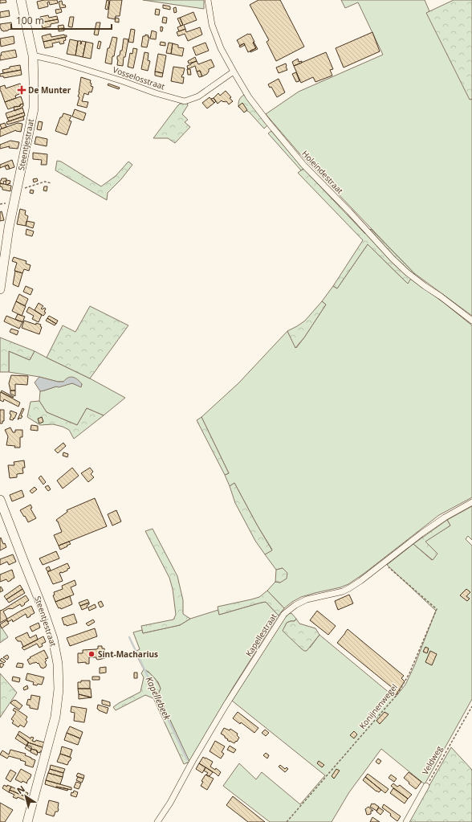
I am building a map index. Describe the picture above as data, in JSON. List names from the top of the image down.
{
  "streets": {
    "street": [
      "Vosselosstraat",
      "Steentjestraat",
      "Holeindestraat",
      "Kapellestraat",
      "Veldweg"
    ],
    "path": ["Konijnenwegel"]
  },
  "crossings": [
    ["Vosselosstraat", "Steentjestraat"],
    ["Vosselosstraat", "Holeindestraat"],
    ["Kapellestraat", "Konijnenwegel"]
  ],
  "water": ["Kapellebeek"],
  "places": {
    "health": ["De Munter"],
    "other": ["Sint-Macharius"]
  },
  "scale_bar": "100 m",
  "north": "top left"
}
